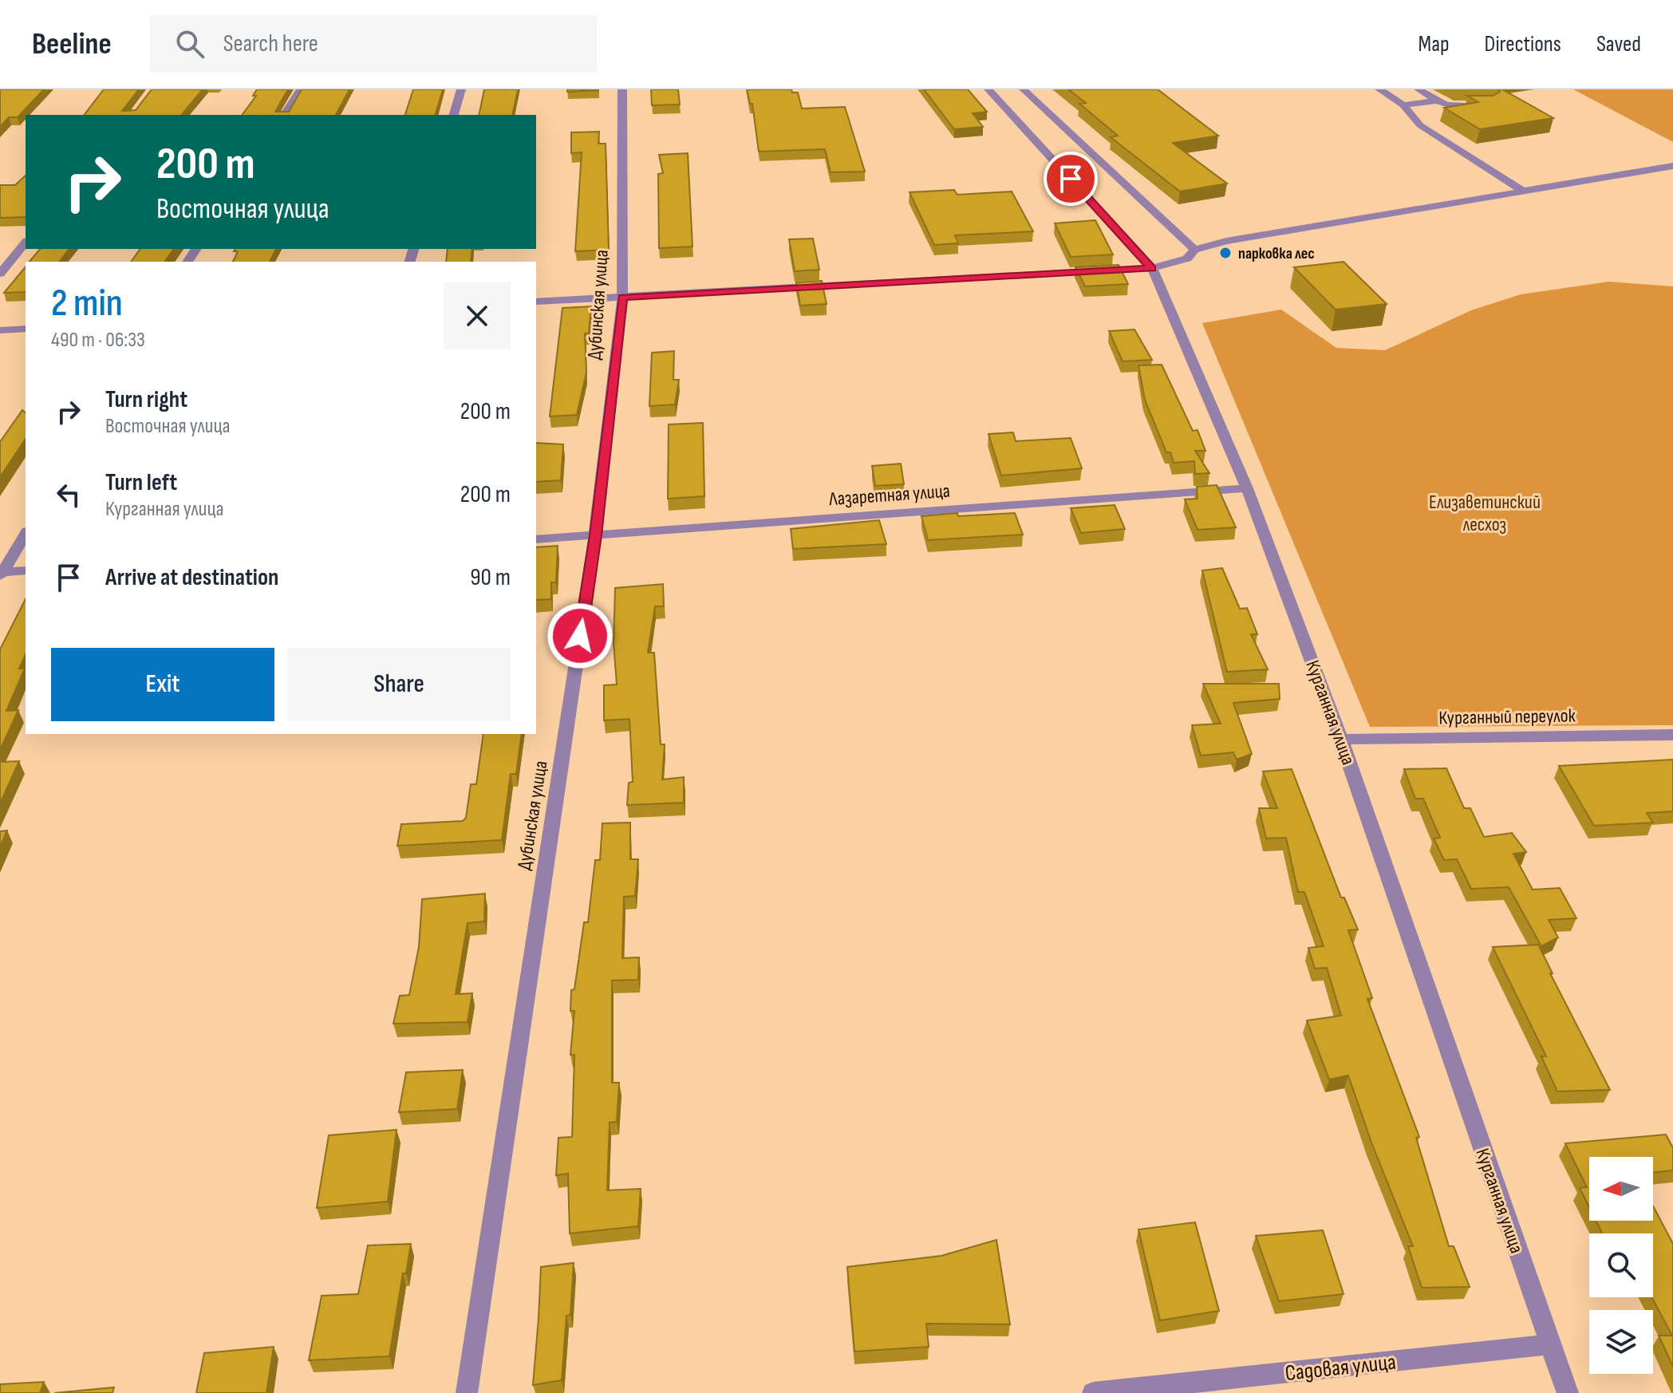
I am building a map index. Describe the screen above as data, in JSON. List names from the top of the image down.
{
  "streets": {
    "street": [
      "Дубинская улица",
      "Лазаретная улица",
      "Курганная улица",
      "Курганный переулок",
      "Садовая улица"
    ]
  },
  "crossings": [
    ["Дубинская улица", "Лазаретная улица"],
    ["Лазаретная улица", "Курганная улица"],
    ["Курганная улица", "Курганный переулок"],
    ["Курганная улица", "Садовая улица"]
  ],
  "parks": ["Елизаветинский лесхоз"],
  "places": ["парковка лес"],
  "north": "left",
  "page": {
    "header": "Beeline",
    "search": "Search here",
    "nav": ["Map", "Directions", "Saved"],
    "turn": ["200 m", "Восточная улица"],
    "heading": ["2 min", "490 m · 06:33"],
    "list": [
      {
        "name": "Turn right",
        "note": "Восточная улица",
        "value": "200 m"
      },
      {
        "name": "Turn left",
        "note": "Курганная улица",
        "value": "200 m"
      },
      {
        "name": "Arrive at destination",
        "value": "90 m"
      }
    ],
    "buttons": ["Exit", "Share"]
  }
}
